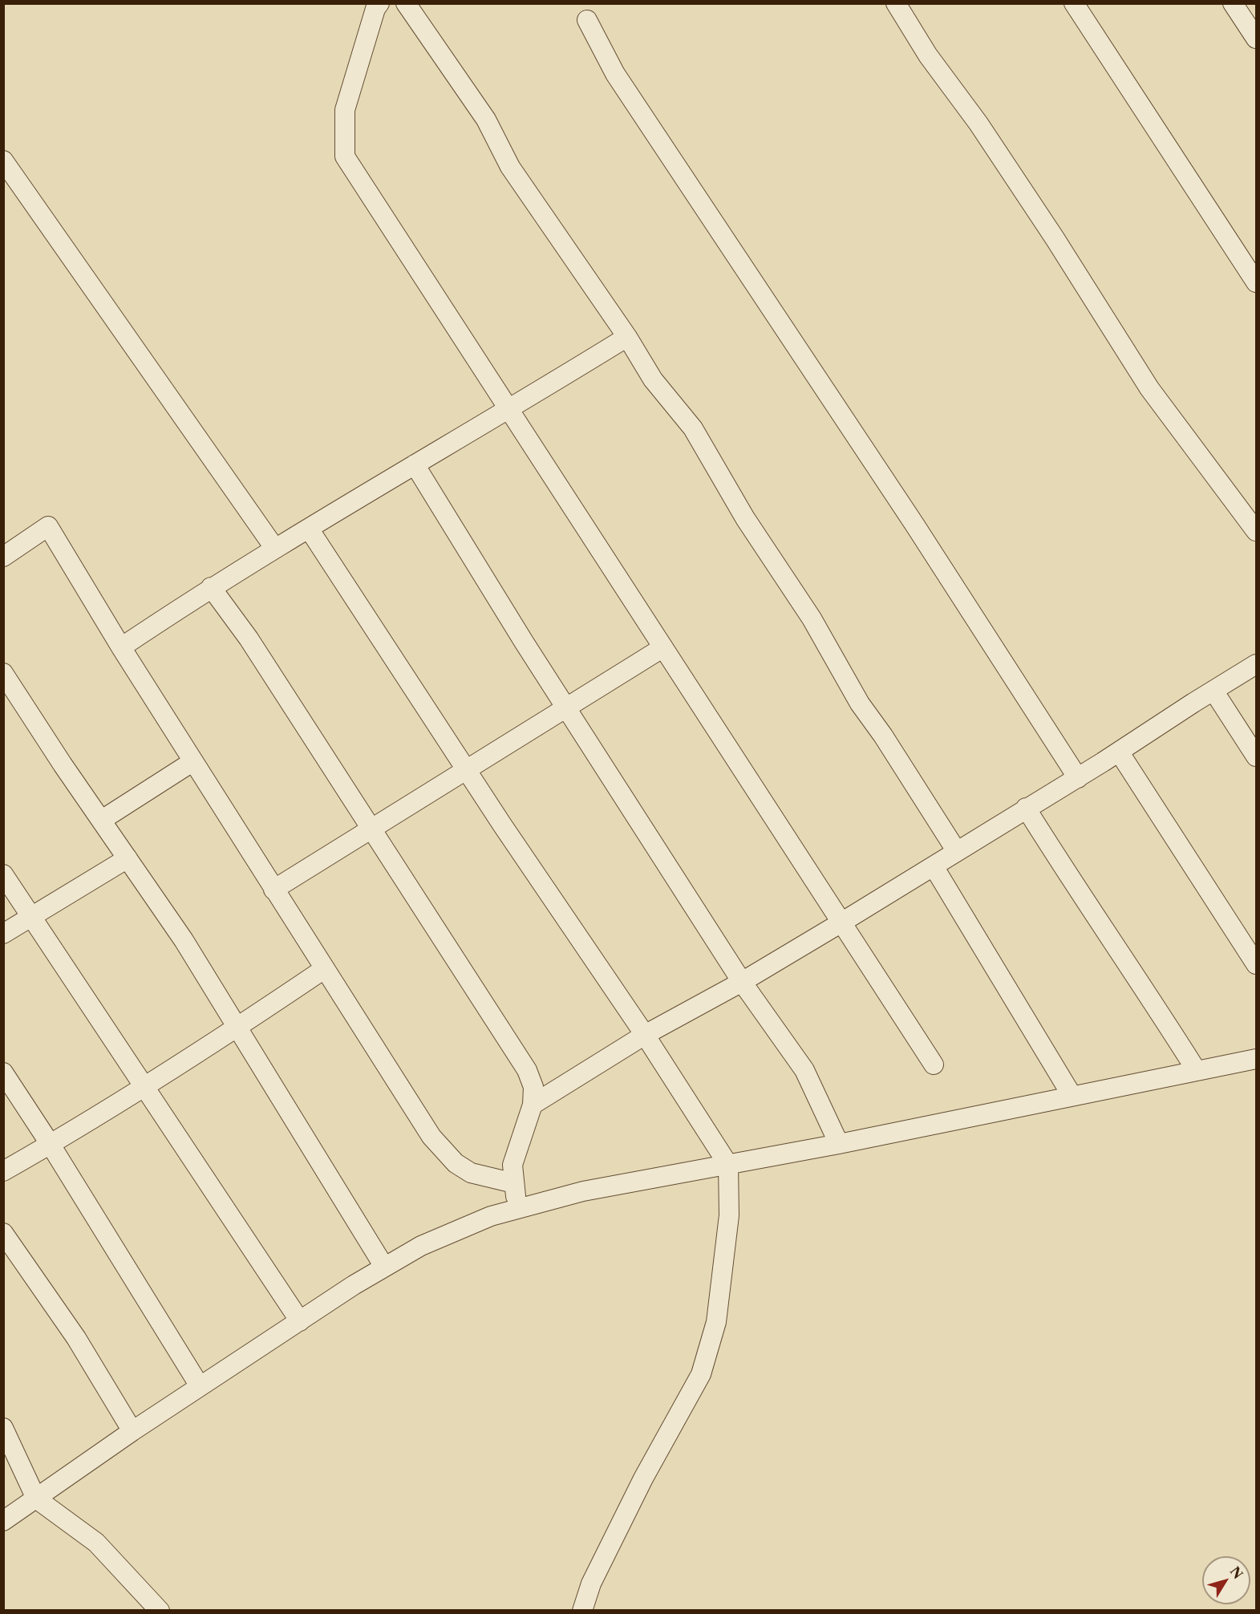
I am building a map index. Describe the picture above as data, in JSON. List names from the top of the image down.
{
  "north": "top right"
}
